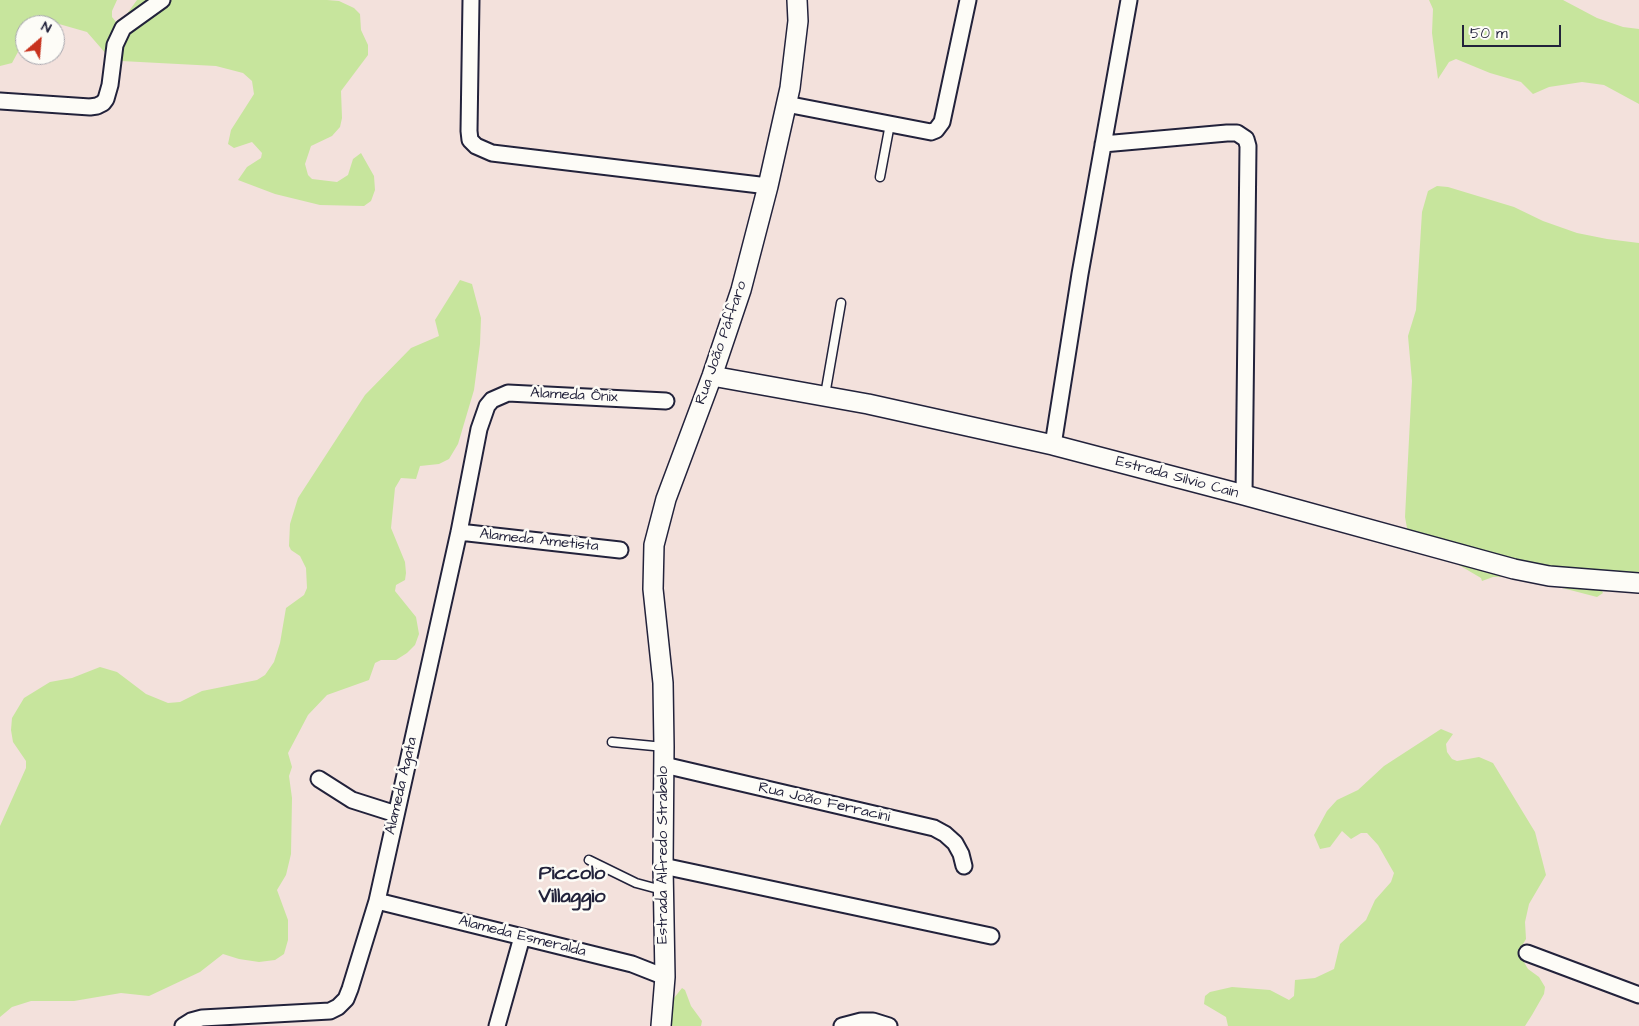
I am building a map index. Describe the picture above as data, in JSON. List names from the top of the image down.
{
  "streets": {
    "street": [
      "Rua João Páffaro",
      "Alameda Ônix",
      "Estrada Silvio Cain",
      "Alameda Ametista",
      "Alameda Ágata",
      "Rua João Ferracini",
      "Estrada Alfredo Strabelo",
      "Alameda Esmeralda"
    ]
  },
  "crossings": [
    ["Rua João Páffaro", "Estrada Silvio Cain"],
    ["Rua João Páffaro", "Estrada Alfredo Strabelo"],
    ["Alameda Ônix", "Alameda Ágata"],
    ["Alameda Ametista", "Alameda Ágata"],
    ["Alameda Ágata", "Alameda Esmeralda"],
    ["Rua João Ferracini", "Estrada Alfredo Strabelo"],
    ["Estrada Alfredo Strabelo", "Alameda Esmeralda"]
  ],
  "districts": ["Piccolo Villaggio"],
  "scale_bar": "50 m",
  "north": "top right"
}
